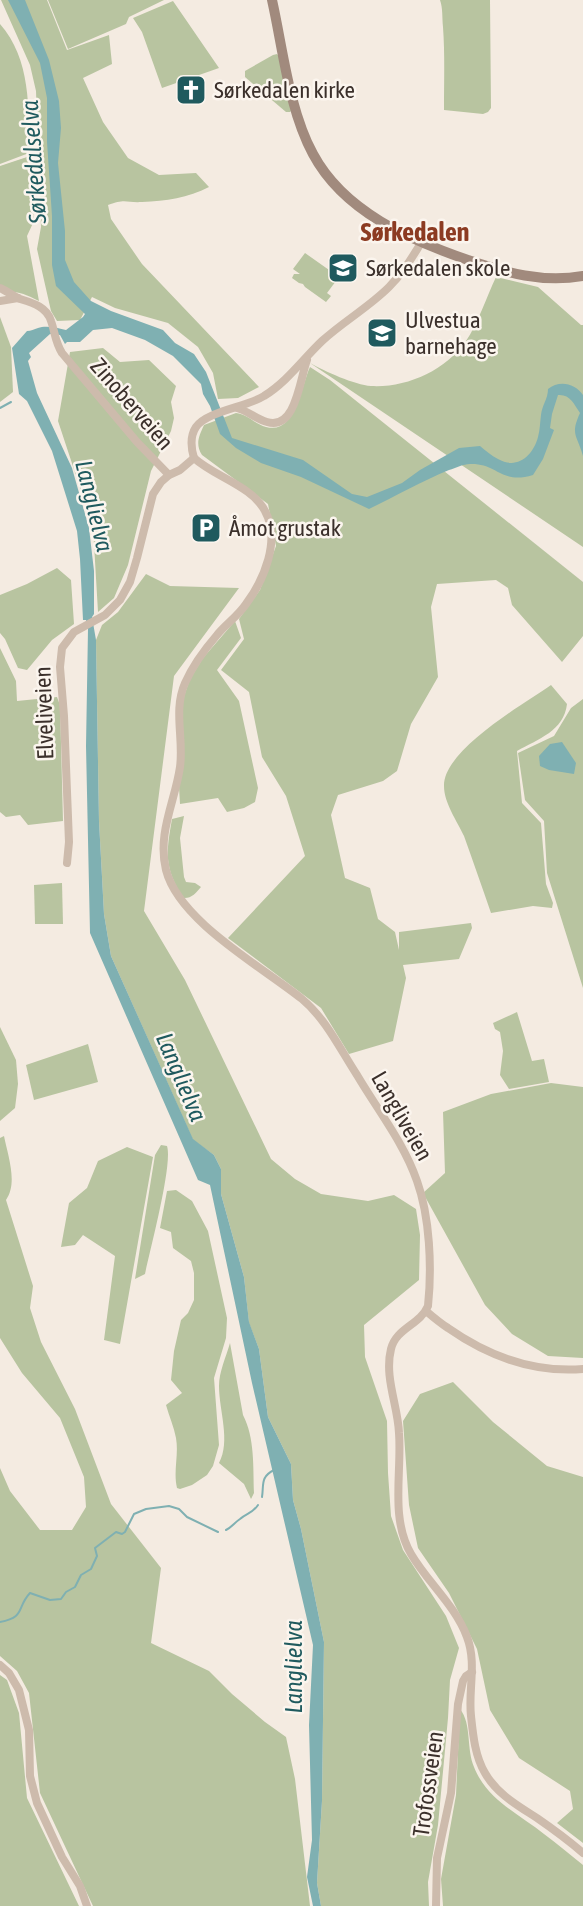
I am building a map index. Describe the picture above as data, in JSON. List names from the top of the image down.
{
  "streets": {
    "street": [
      "Zinoberveien",
      "Elveliveien",
      "Langliveien",
      "Trofossveien"
    ]
  },
  "crossings": [
    ["Zinoberveien", "Elveliveien"],
    ["Zinoberveien", "Langliveien"]
  ],
  "districts": ["Sørkedalen"],
  "water": ["Sørkedalselva", "Langlielva"],
  "places": {
    "church": ["Sørkedalen kirke"],
    "school or university": ["Sørkedalen skole", "Ulvestua barnehage"],
    "parking": ["Åmot grustak"]
  }
}
